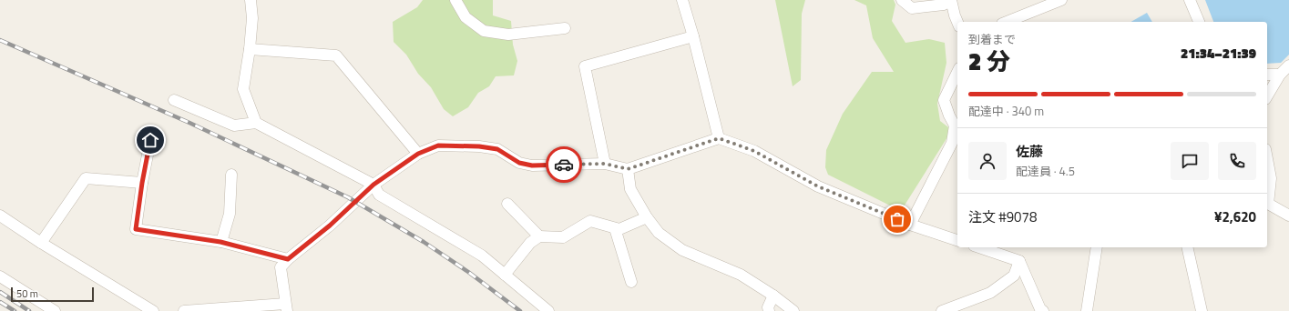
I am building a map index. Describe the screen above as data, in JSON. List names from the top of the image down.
{
  "scale_bar": "50 m",
  "page": {
    "heading": ["2 分", "到着まで", "21:34–21:39"],
    "panel": [
      "佐藤",
      "配達員 · 4.5",
      "注文 #9078",
      "¥2,620"
    ],
    "bar": "配達中 · 340 m",
    "scale": "50 m"
  }
}
